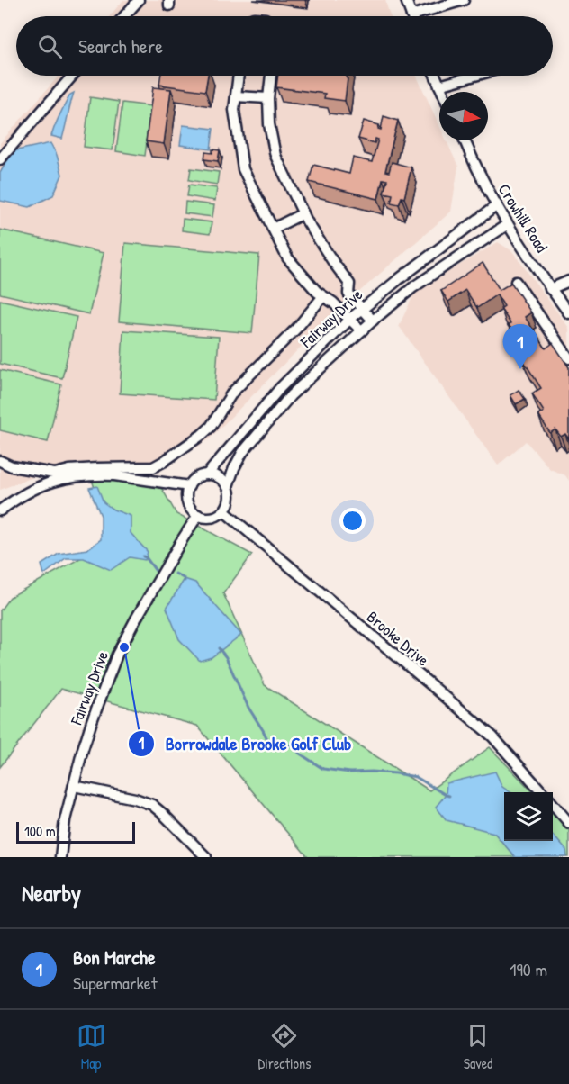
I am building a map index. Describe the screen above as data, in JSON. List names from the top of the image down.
{
  "streets": {
    "street": ["Crowhill Road", "Fairway Drive", "Brooke Drive"]
  },
  "crossings": [
    ["Crowhill Road", "Fairway Drive"],
    ["Fairway Drive", "Brooke Drive"]
  ],
  "places": ["Borrowdale Brooke Golf Club"],
  "scale_bar": "100 m",
  "north": "right",
  "page": {
    "search": "Search here",
    "pins": "1",
    "scale": "100 m",
    "heading": "Nearby",
    "list": [
      {
        "mark": "1",
        "name": "Bon Marche",
        "note": "Supermarket",
        "value": "190 m"
      }
    ],
    "nav": ["Map", "Directions", "Saved"]
  }
}
